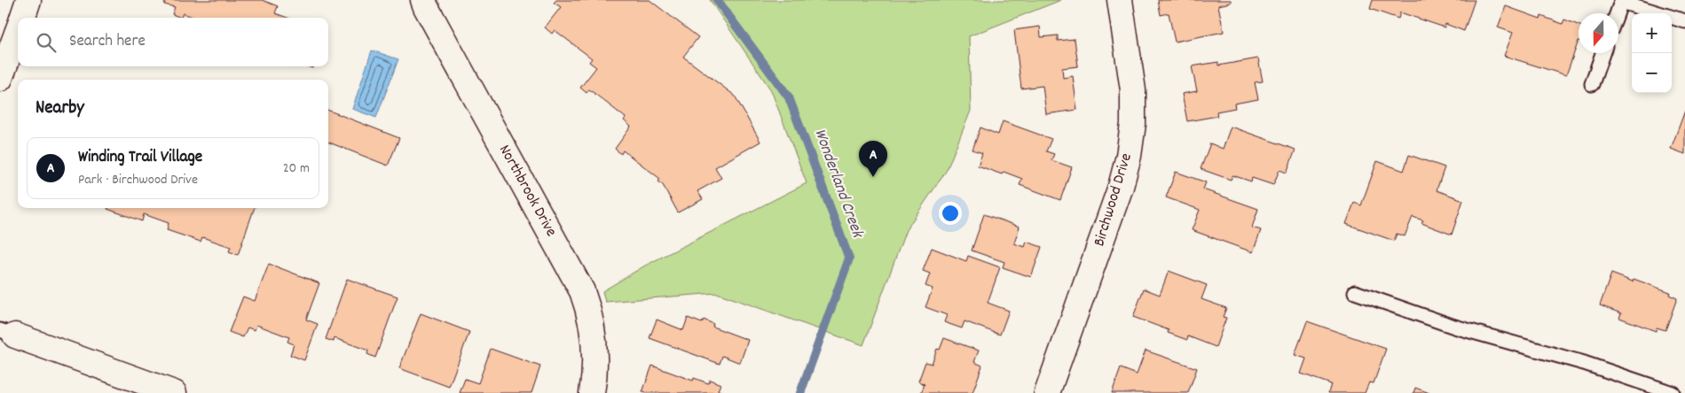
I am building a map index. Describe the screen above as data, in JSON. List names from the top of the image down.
{
  "streets": {
    "main road": ["Northbrook Drive", "Birchwood Drive"]
  },
  "water": ["Wonderland Creek"],
  "north": "bottom",
  "page": {
    "map_buttons": ["+", "−"],
    "search": "Search here",
    "heading": "Nearby",
    "list": [
      {
        "mark": "A",
        "name": "Winding Trail Village",
        "note": "Park · Birchwood Drive",
        "value": "20 m"
      }
    ],
    "pins": "A"
  }
}
